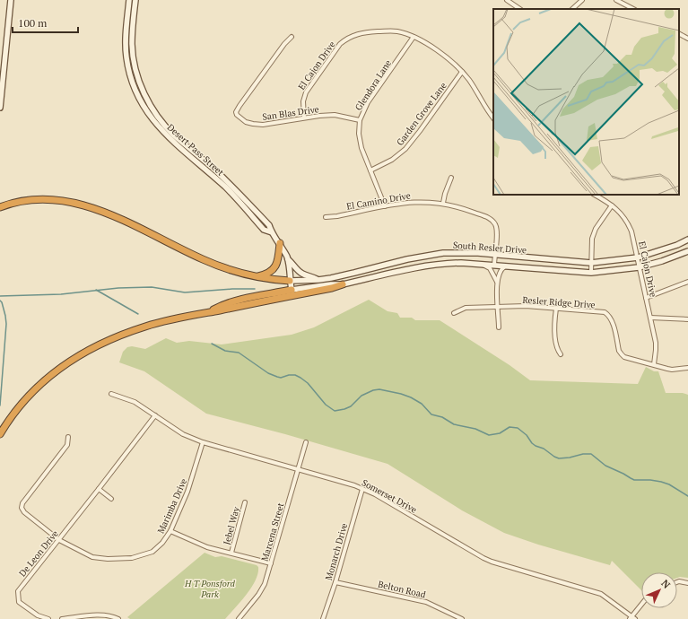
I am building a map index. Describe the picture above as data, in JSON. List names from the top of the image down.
{
  "streets": {
    "main road": ["Desert Pass Street", "South Resler Drive"],
    "street": [
      "El Cajon Drive",
      "Glendora Lane",
      "San Blas Drive",
      "Garden Grove Lane",
      "El Camino Drive",
      "Resler Ridge Drive",
      "Somerset Drive",
      "Marimba Drive",
      "Jebel Way",
      "Marcena Street",
      "Monarch Drive",
      "De Leon Drive",
      "Belton Road"
    ]
  },
  "crossings": [
    ["El Cajon Drive", "Glendora Lane"],
    ["El Cajon Drive", "San Blas Drive"],
    ["El Cajon Drive", "Garden Grove Lane"],
    ["El Cajon Drive", "South Resler Drive"],
    ["El Cajon Drive", "Resler Ridge Drive"],
    ["Glendora Lane", "San Blas Drive"],
    ["Glendora Lane", "Garden Grove Lane"],
    ["Glendora Lane", "El Camino Drive"],
    ["Desert Pass Street", "South Resler Drive"],
    ["El Camino Drive", "South Resler Drive"],
    ["Somerset Drive", "Marimba Drive"],
    ["Somerset Drive", "Marcena Street"],
    ["Somerset Drive", "Monarch Drive"],
    ["Somerset Drive", "De Leon Drive"],
    ["Marimba Drive", "De Leon Drive"],
    ["Monarch Drive", "Belton Road"]
  ],
  "parks": ["H T Ponsford Park"],
  "scale_bar": "100 m",
  "north": "top right"
}
